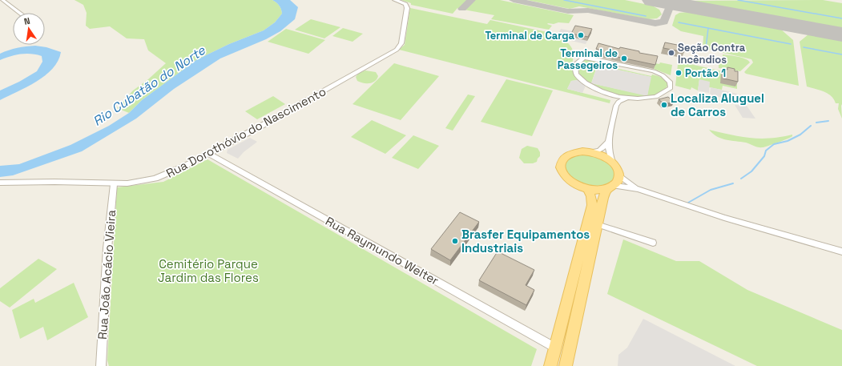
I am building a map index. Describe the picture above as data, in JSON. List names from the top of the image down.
{
  "streets": {
    "street": ["Rua Dorothóvio do Nascimento", "Rua Raymundo Welter", "Rua João Acácio Vieira"]
  },
  "crossings": [
    ["Rua Dorothóvio do Nascimento", "Rua Raymundo Welter"],
    ["Rua Dorothóvio do Nascimento", "Rua João Acácio Vieira"]
  ],
  "water": ["Rio Cubatão do Norte"],
  "parks": ["Cemitério Parque Jardim das Flores"],
  "places": [
    "Terminal de Carga",
    "Seção Contra Incêndios",
    "Terminal de Passegeiros",
    "Portão 1",
    "Localiza Aluguel de Carros",
    "Brasfer Equipamentos Industriais"
  ],
  "north": "top"
}
